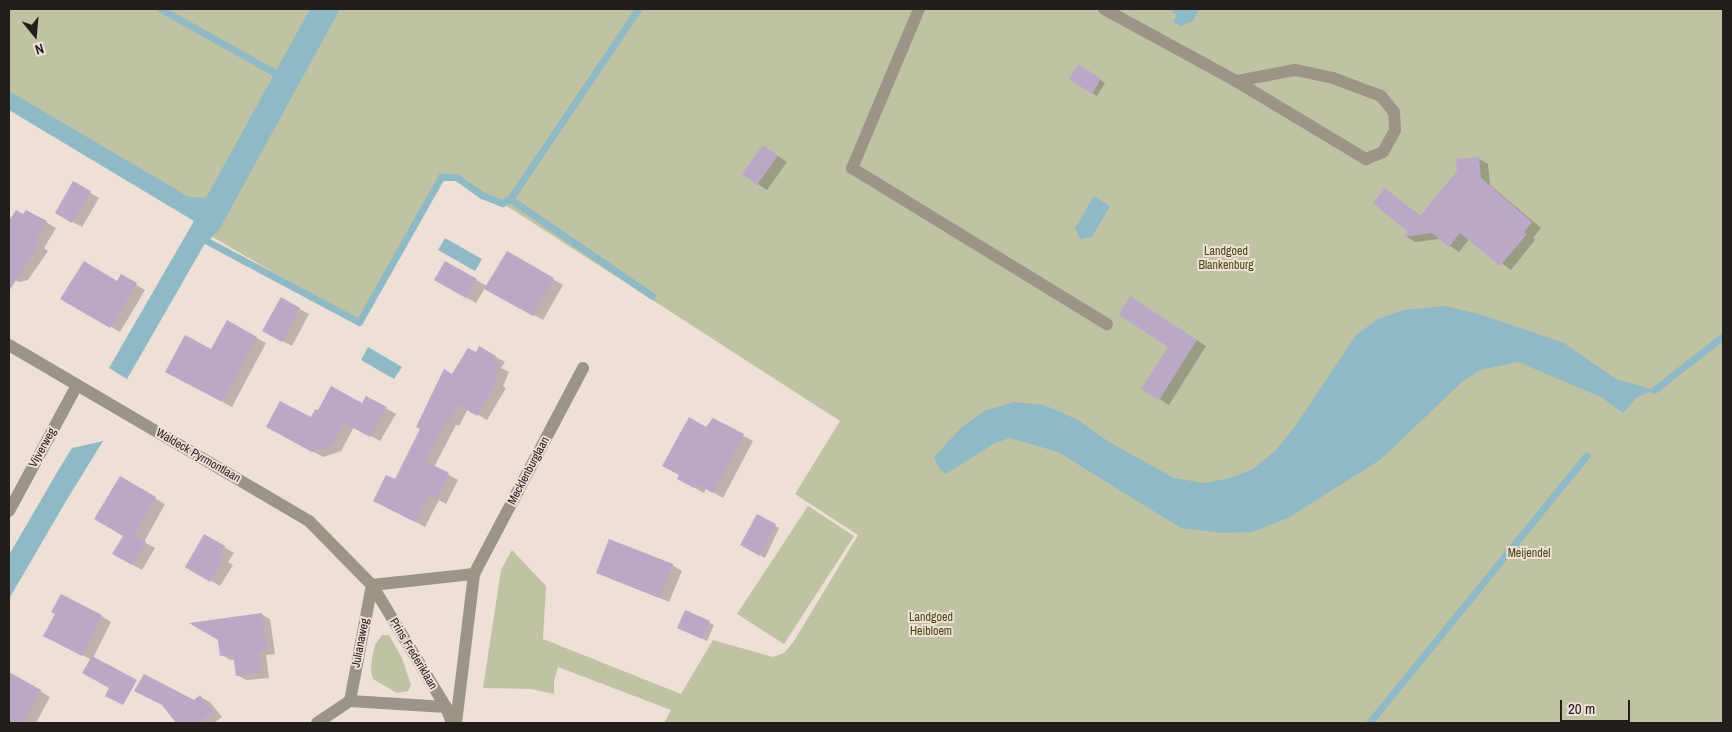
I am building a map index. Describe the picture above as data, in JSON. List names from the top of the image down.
{
  "streets": {
    "street": [
      "Vijverweg",
      "Waldeck Pyrmontlaan",
      "Mecklenburglaan",
      "Julianaweg",
      "Prins Frederiklaan"
    ]
  },
  "crossings": [
    ["Vijverweg", "Waldeck Pyrmontlaan"],
    ["Waldeck Pyrmontlaan", "Julianaweg"],
    ["Waldeck Pyrmontlaan", "Prins Frederiklaan"],
    ["Mecklenburglaan", "Prins Frederiklaan"],
    ["Julianaweg", "Prins Frederiklaan"]
  ],
  "parks": ["Landgoed Blankenburg", "Meijendel", "Landgoed Heibloem"],
  "scale_bar": "20 m",
  "north": "bottom"
}
